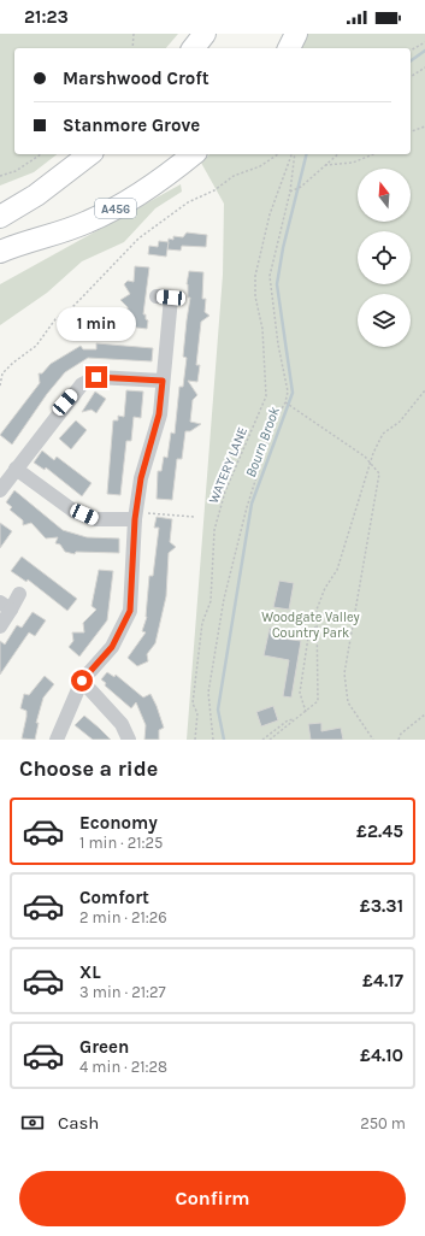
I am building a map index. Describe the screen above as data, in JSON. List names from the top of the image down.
{
  "streets": {
    "highway": ["A456"],
    "path": ["WATERY LANE"]
  },
  "water": ["Bourn Brook"],
  "parks": ["Woodgate Valley Country Park"],
  "north": "top",
  "page": {
    "status": "21:23",
    "banner": ["Marshwood Croft", "Stanmore Grove"],
    "bubble": "1 min",
    "heading": "Choose a ride",
    "list": [
      {
        "name": "Economy",
        "note": "1 min · 21:25",
        "value": "£2.45"
      },
      {
        "name": "Comfort",
        "note": "2 min · 21:26",
        "value": "£3.31"
      },
      {
        "name": "XL",
        "note": "3 min · 21:27",
        "value": "£4.17"
      },
      {
        "name": "Green",
        "note": "4 min · 21:28",
        "value": "£4.10"
      }
    ],
    "pay": ["Cash", "250 m"],
    "buttons": "Confirm"
  }
}
